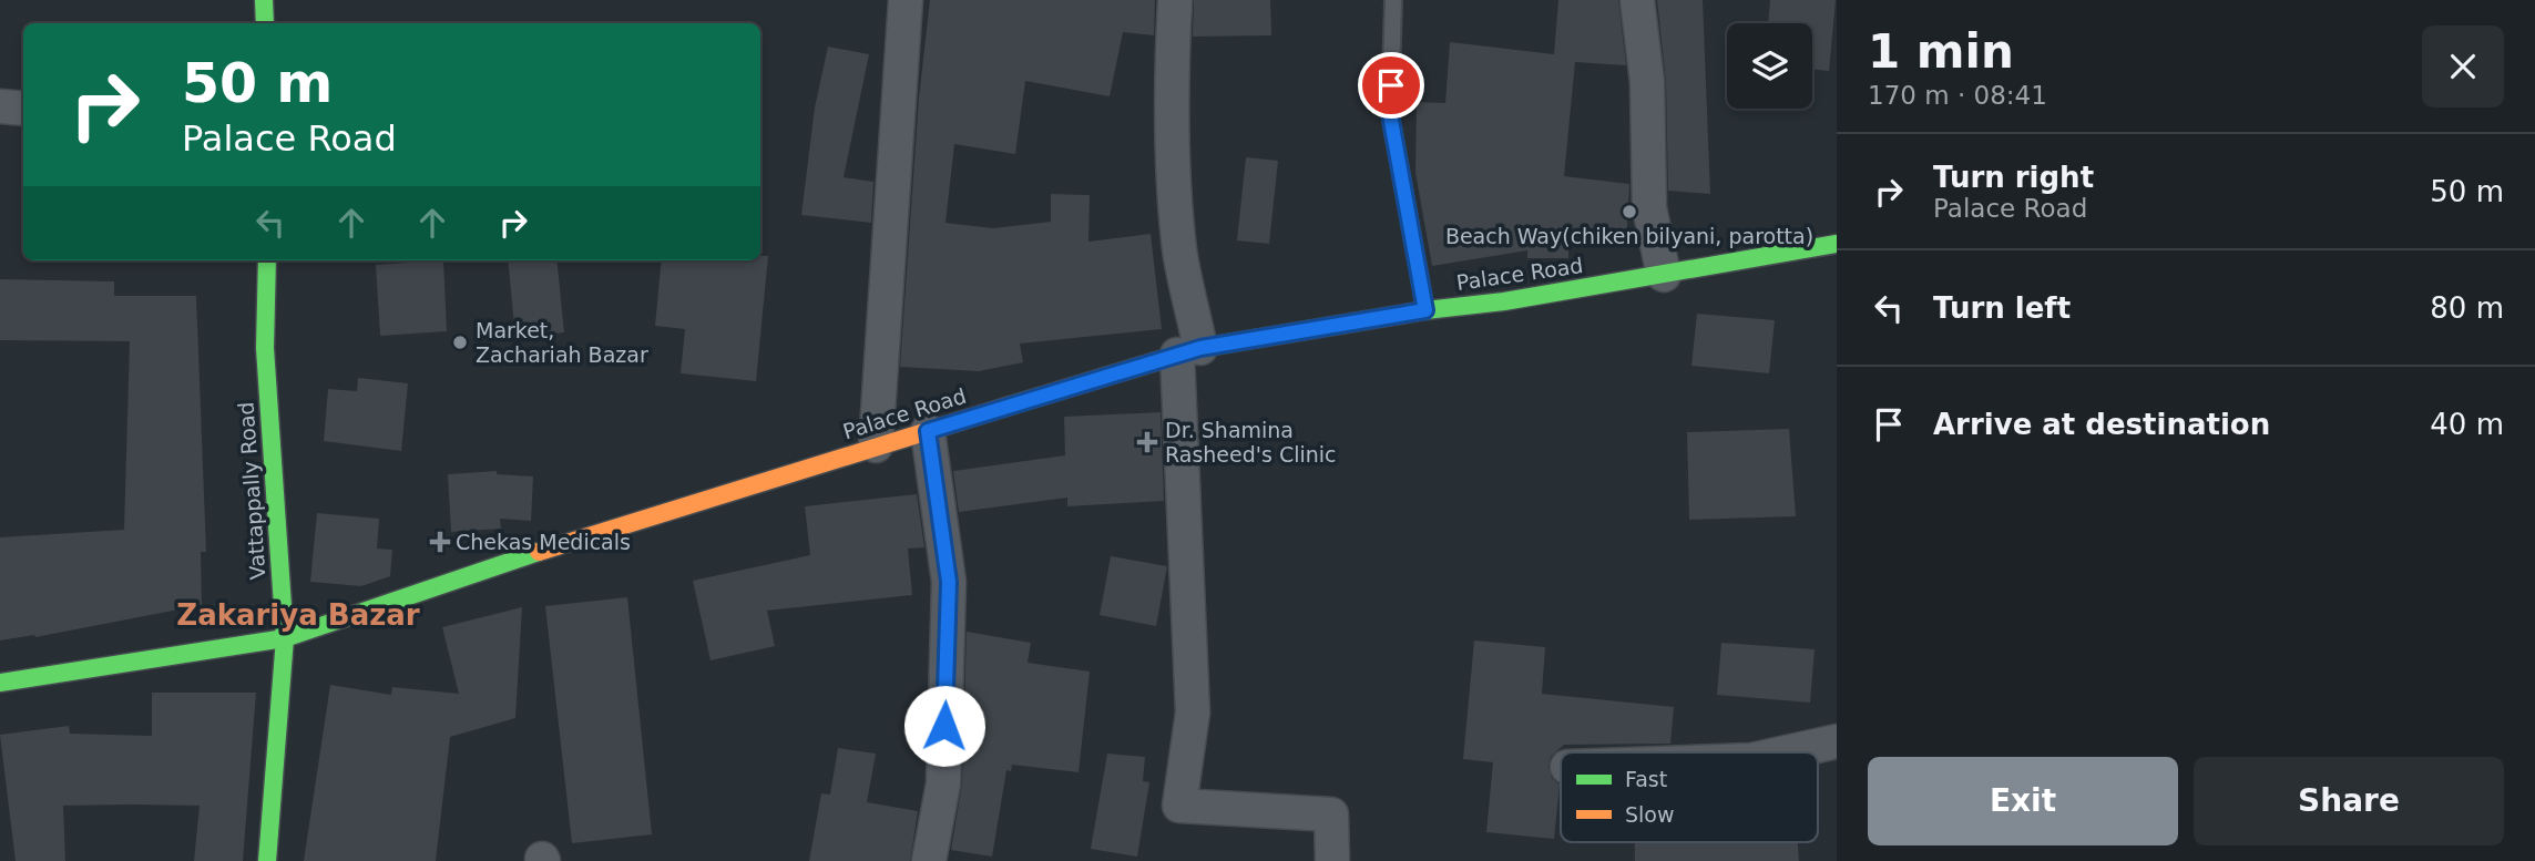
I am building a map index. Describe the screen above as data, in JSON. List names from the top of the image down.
{
  "streets": {
    "main road": ["Palace Road", "Vattappally Road"]
  },
  "crossings": [
    ["Palace Road", "Vattappally Road"]
  ],
  "districts": ["Zakariya Bazar"],
  "places": {
    "other": ["Beach Way(chiken bilyani, parotta)", "Market, Zachariah Bazar"],
    "health": ["Dr. Shamina Rasheed's Clinic", "Chekas Medicals"]
  },
  "legend": ["Fast", "Slow"],
  "page": {
    "heading": ["1 min", "170 m · 08:41"],
    "turn": ["50 m", "Palace Road"],
    "list": [
      {
        "name": "Turn right",
        "note": "Palace Road",
        "value": "50 m"
      },
      {
        "name": "Turn left",
        "value": "80 m"
      },
      {
        "name": "Arrive at destination",
        "value": "40 m"
      }
    ],
    "buttons": ["Exit", "Share"]
  }
}
